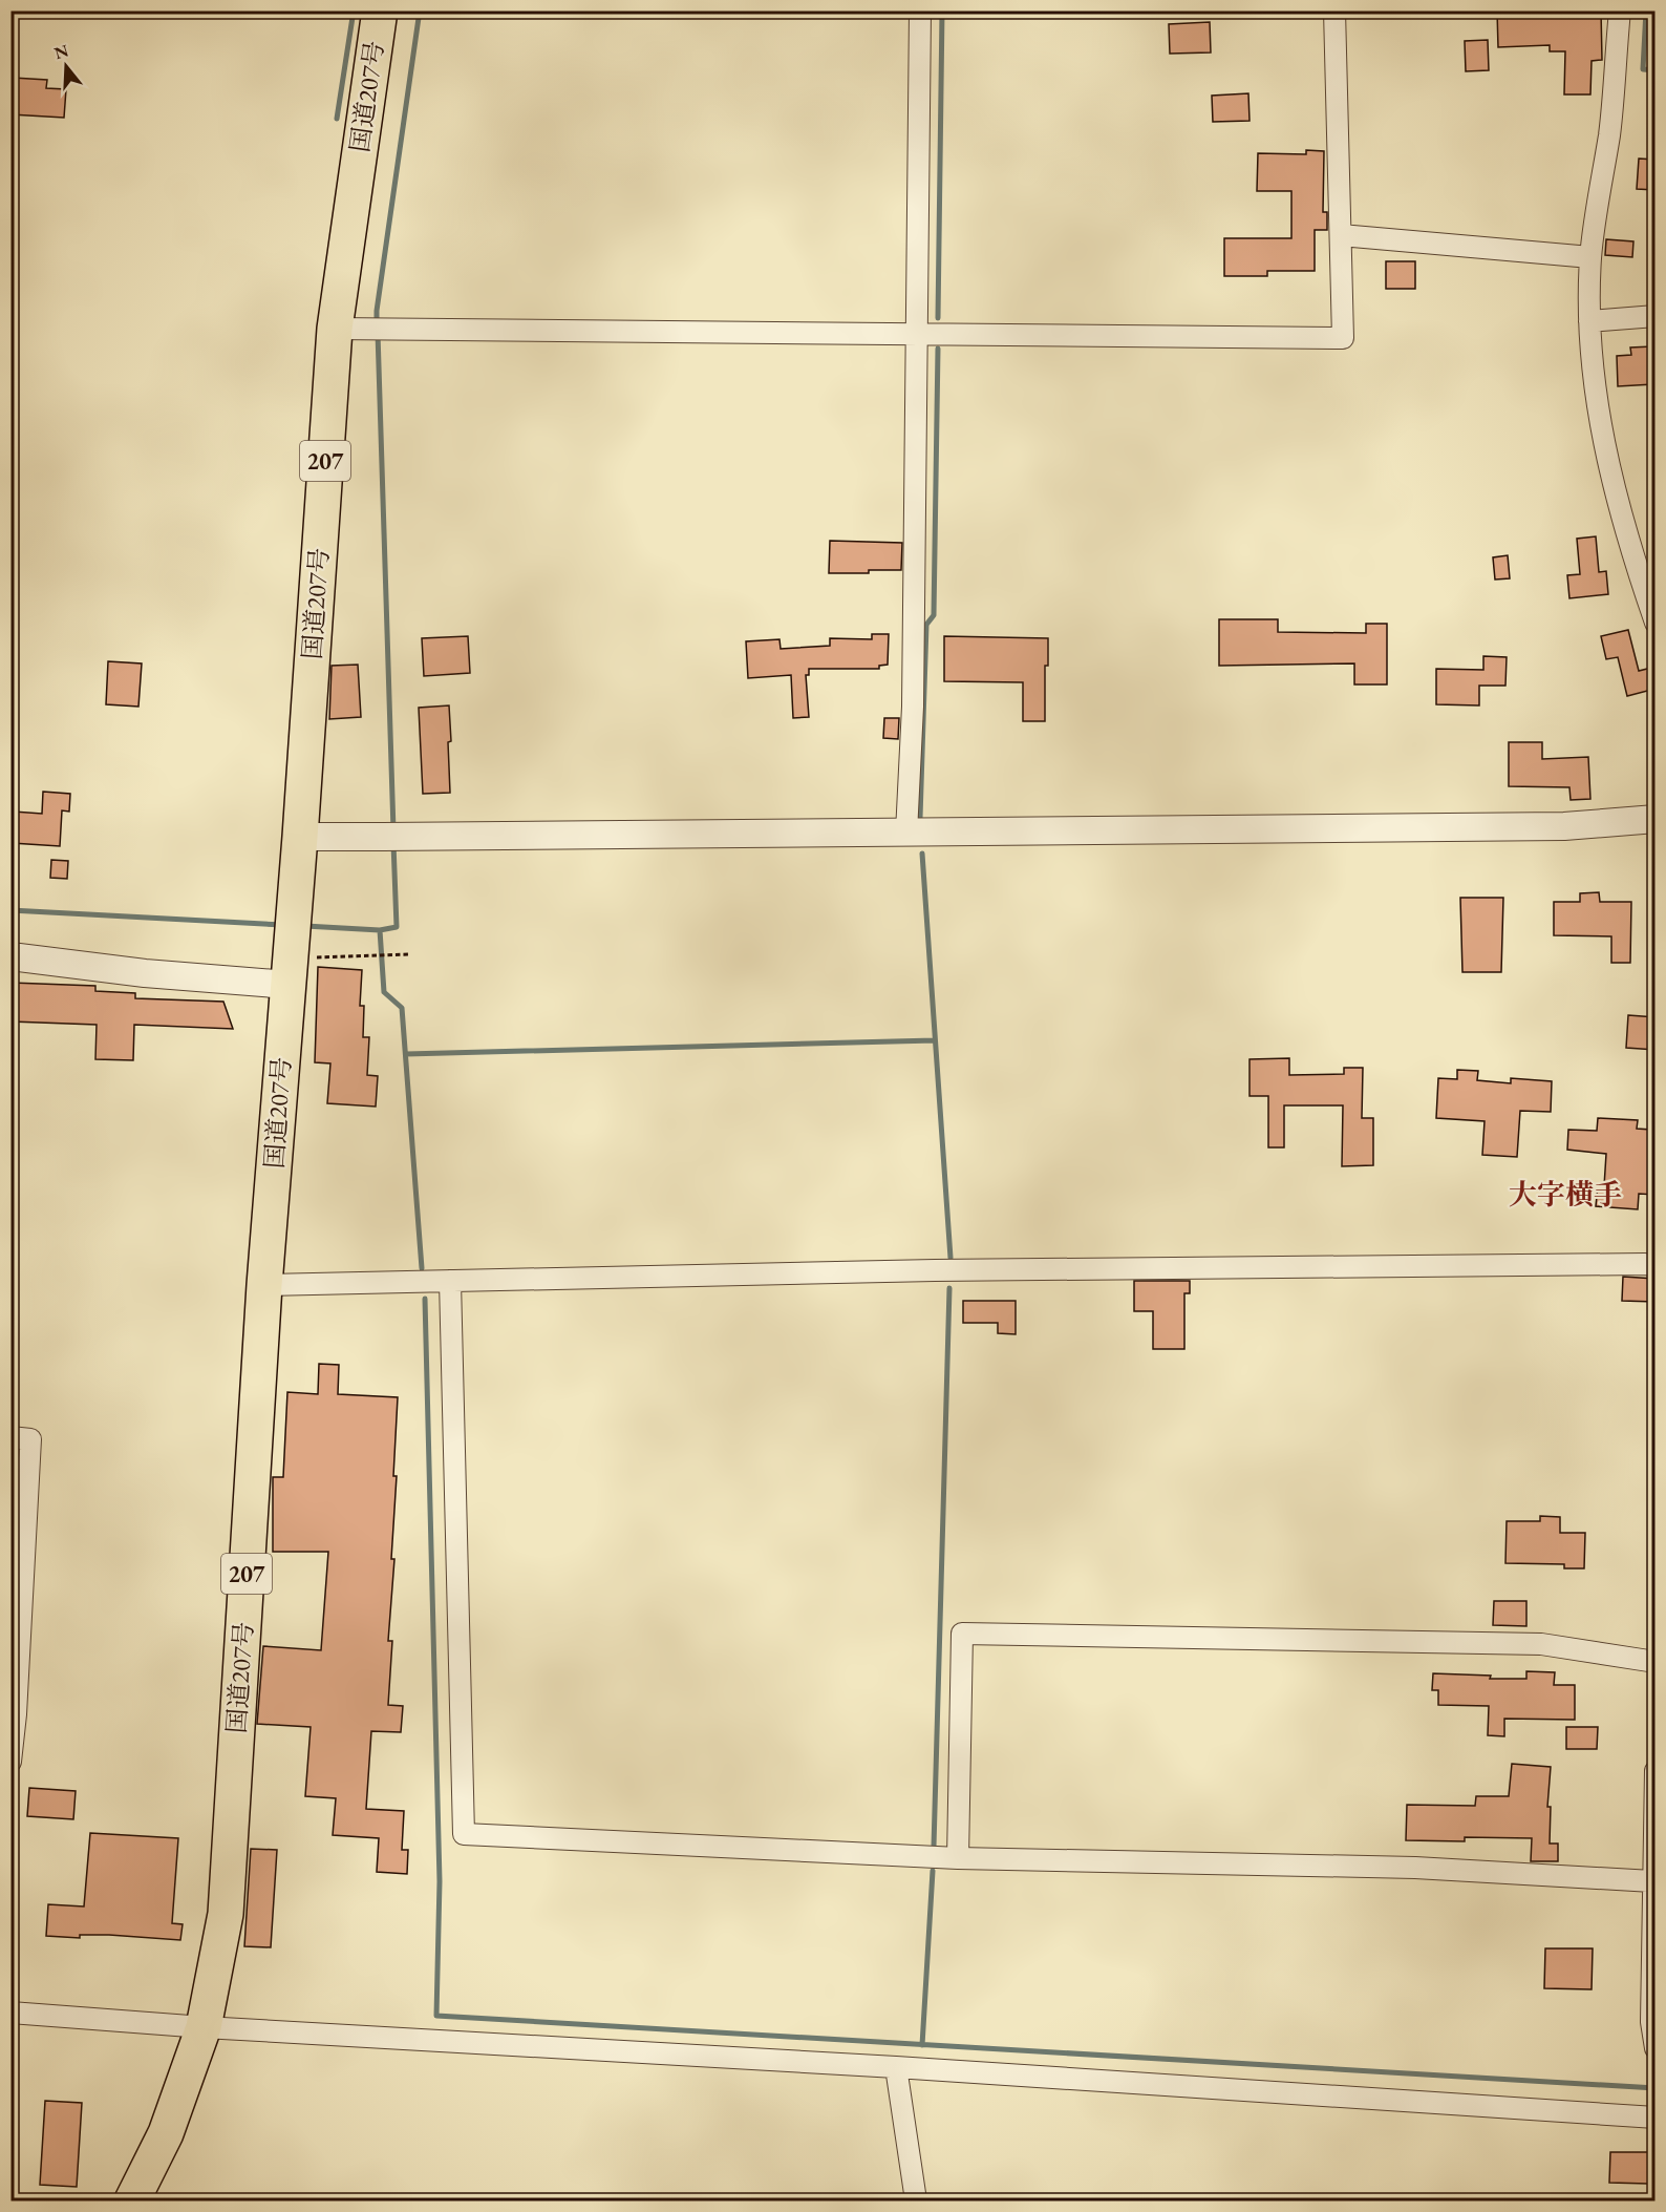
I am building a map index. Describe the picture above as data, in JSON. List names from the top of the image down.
{
  "streets": {
    "highway": ["国道207号", "207"]
  },
  "districts": ["大字横手"],
  "north": "top"
}
